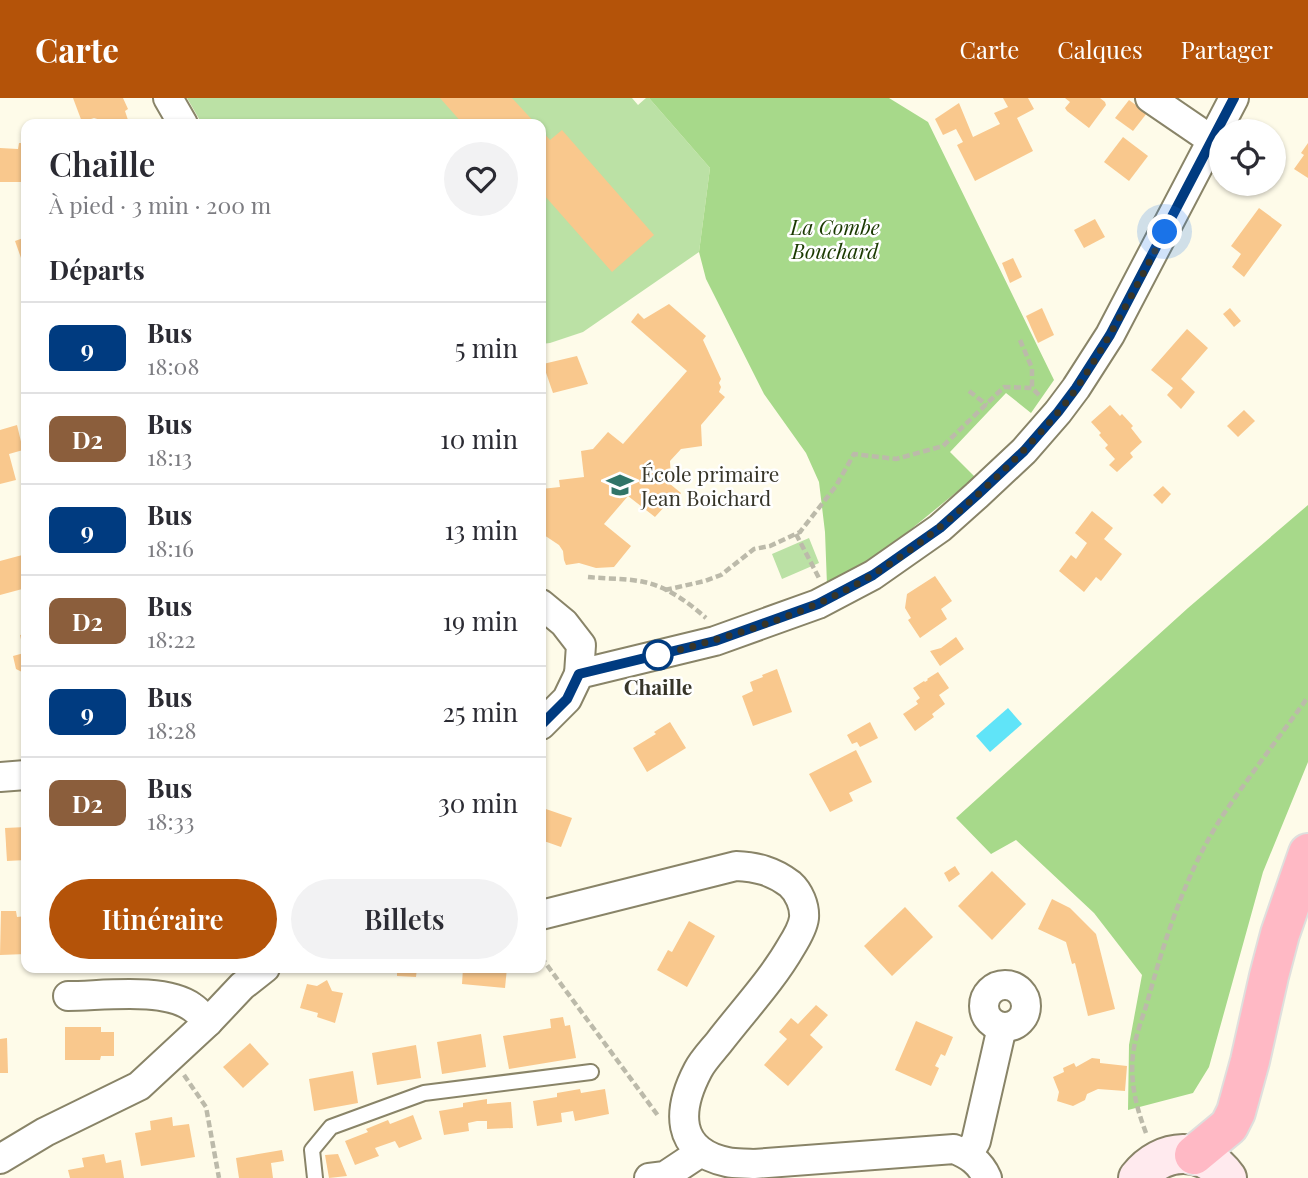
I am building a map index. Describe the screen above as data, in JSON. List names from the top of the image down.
{
  "parks": ["La Combe Bouchard"],
  "places": {
    "school or university": ["École primaire Jean Boichard"],
    "other": ["Chaille"]
  },
  "lines": ["bus line 9"],
  "page": {
    "header": "Carte",
    "nav": ["Carte", "Calques", "Partager"],
    "heading": [
      ["Chaille", "À pied · 3 min · 200 m"],
      "Départs"
    ],
    "list": [
      {
        "mark": "9",
        "name": "Bus",
        "note": "18:08",
        "value": "5 min"
      },
      {
        "mark": "D2",
        "name": "Bus",
        "note": "18:13",
        "value": "10 min"
      },
      {
        "mark": "9",
        "name": "Bus",
        "note": "18:16",
        "value": "13 min"
      },
      {
        "mark": "D2",
        "name": "Bus",
        "note": "18:22",
        "value": "19 min"
      },
      {
        "mark": "9",
        "name": "Bus",
        "note": "18:28",
        "value": "25 min"
      },
      {
        "mark": "D2",
        "name": "Bus",
        "note": "18:33",
        "value": "30 min"
      }
    ],
    "buttons": ["Itinéraire", "Billets"]
  }
}
